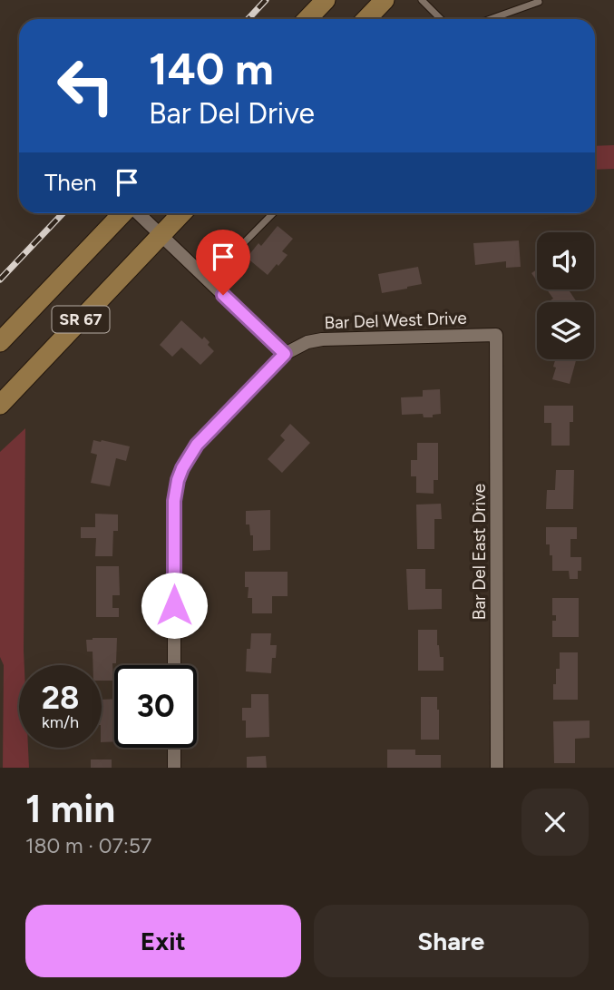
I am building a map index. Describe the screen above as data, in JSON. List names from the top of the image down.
{
  "streets": {
    "main road": ["SR 67"],
    "street": ["Bar Del West Drive", "Bar Del East Drive"]
  },
  "crossings": [
    ["Bar Del West Drive", "Bar Del East Drive"]
  ],
  "page": {
    "turn": ["140 m", "Bar Del Drive"],
    "then": "Then",
    "speed": "28 km/h",
    "limit": "30",
    "heading": ["1 min", "180 m · 07:57"],
    "buttons": ["Exit", "Share"]
  }
}
